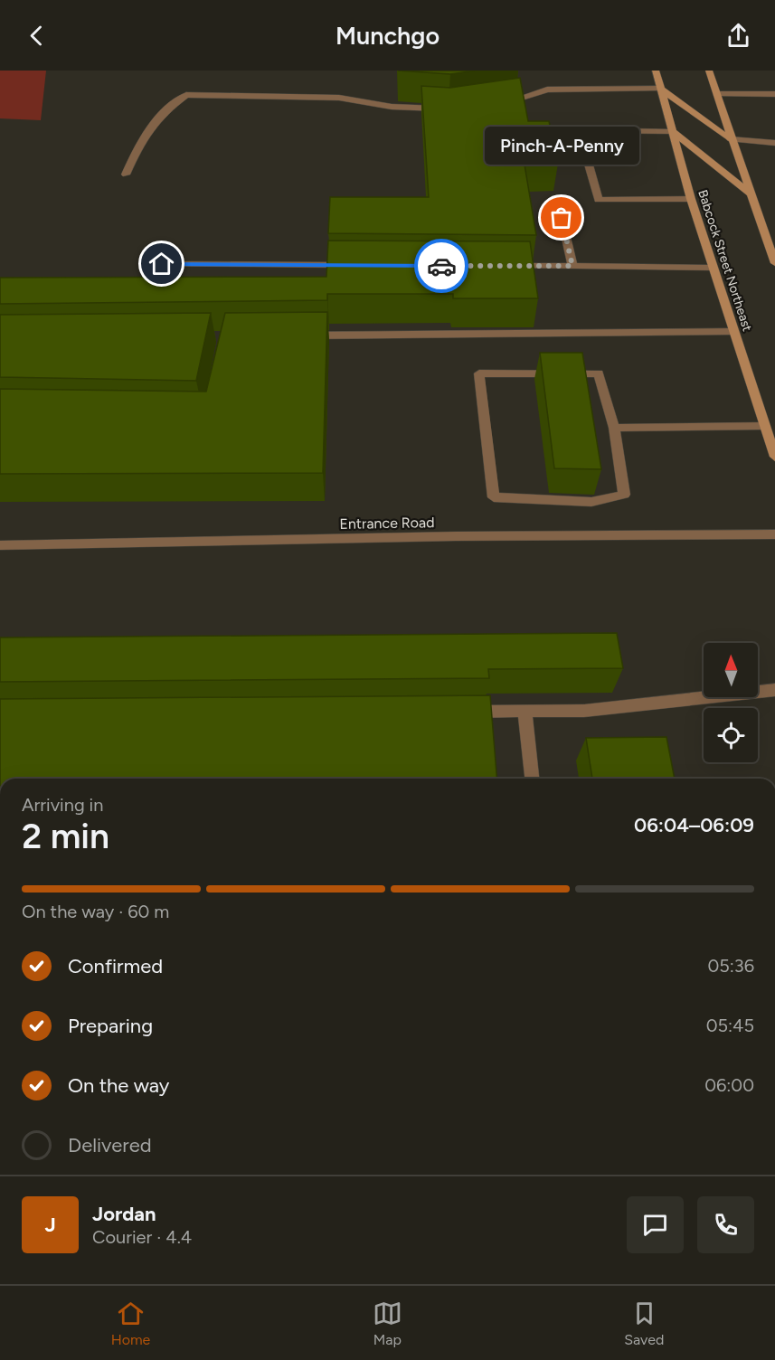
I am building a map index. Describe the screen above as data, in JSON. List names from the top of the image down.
{
  "streets": {
    "main road": ["Babcock Street Northeast"],
    "street": ["Entrance Road"]
  },
  "places": ["Pinch-A-Penny"],
  "north": "top",
  "page": {
    "header": "Munchgo",
    "bubble": "Pinch-A-Penny",
    "heading": ["2 min", "Arriving in", "06:04–06:09"],
    "panel": ["Jordan", "Courier · 4.4"],
    "bar": "On the way · 60 m",
    "list": [
      ["Confirmed", "05:36"],
      ["Preparing", "05:45"],
      ["On the way", "06:00"],
      "Delivered"
    ],
    "round": "J",
    "tabs": ["Home", "Map", "Saved"]
  }
}
